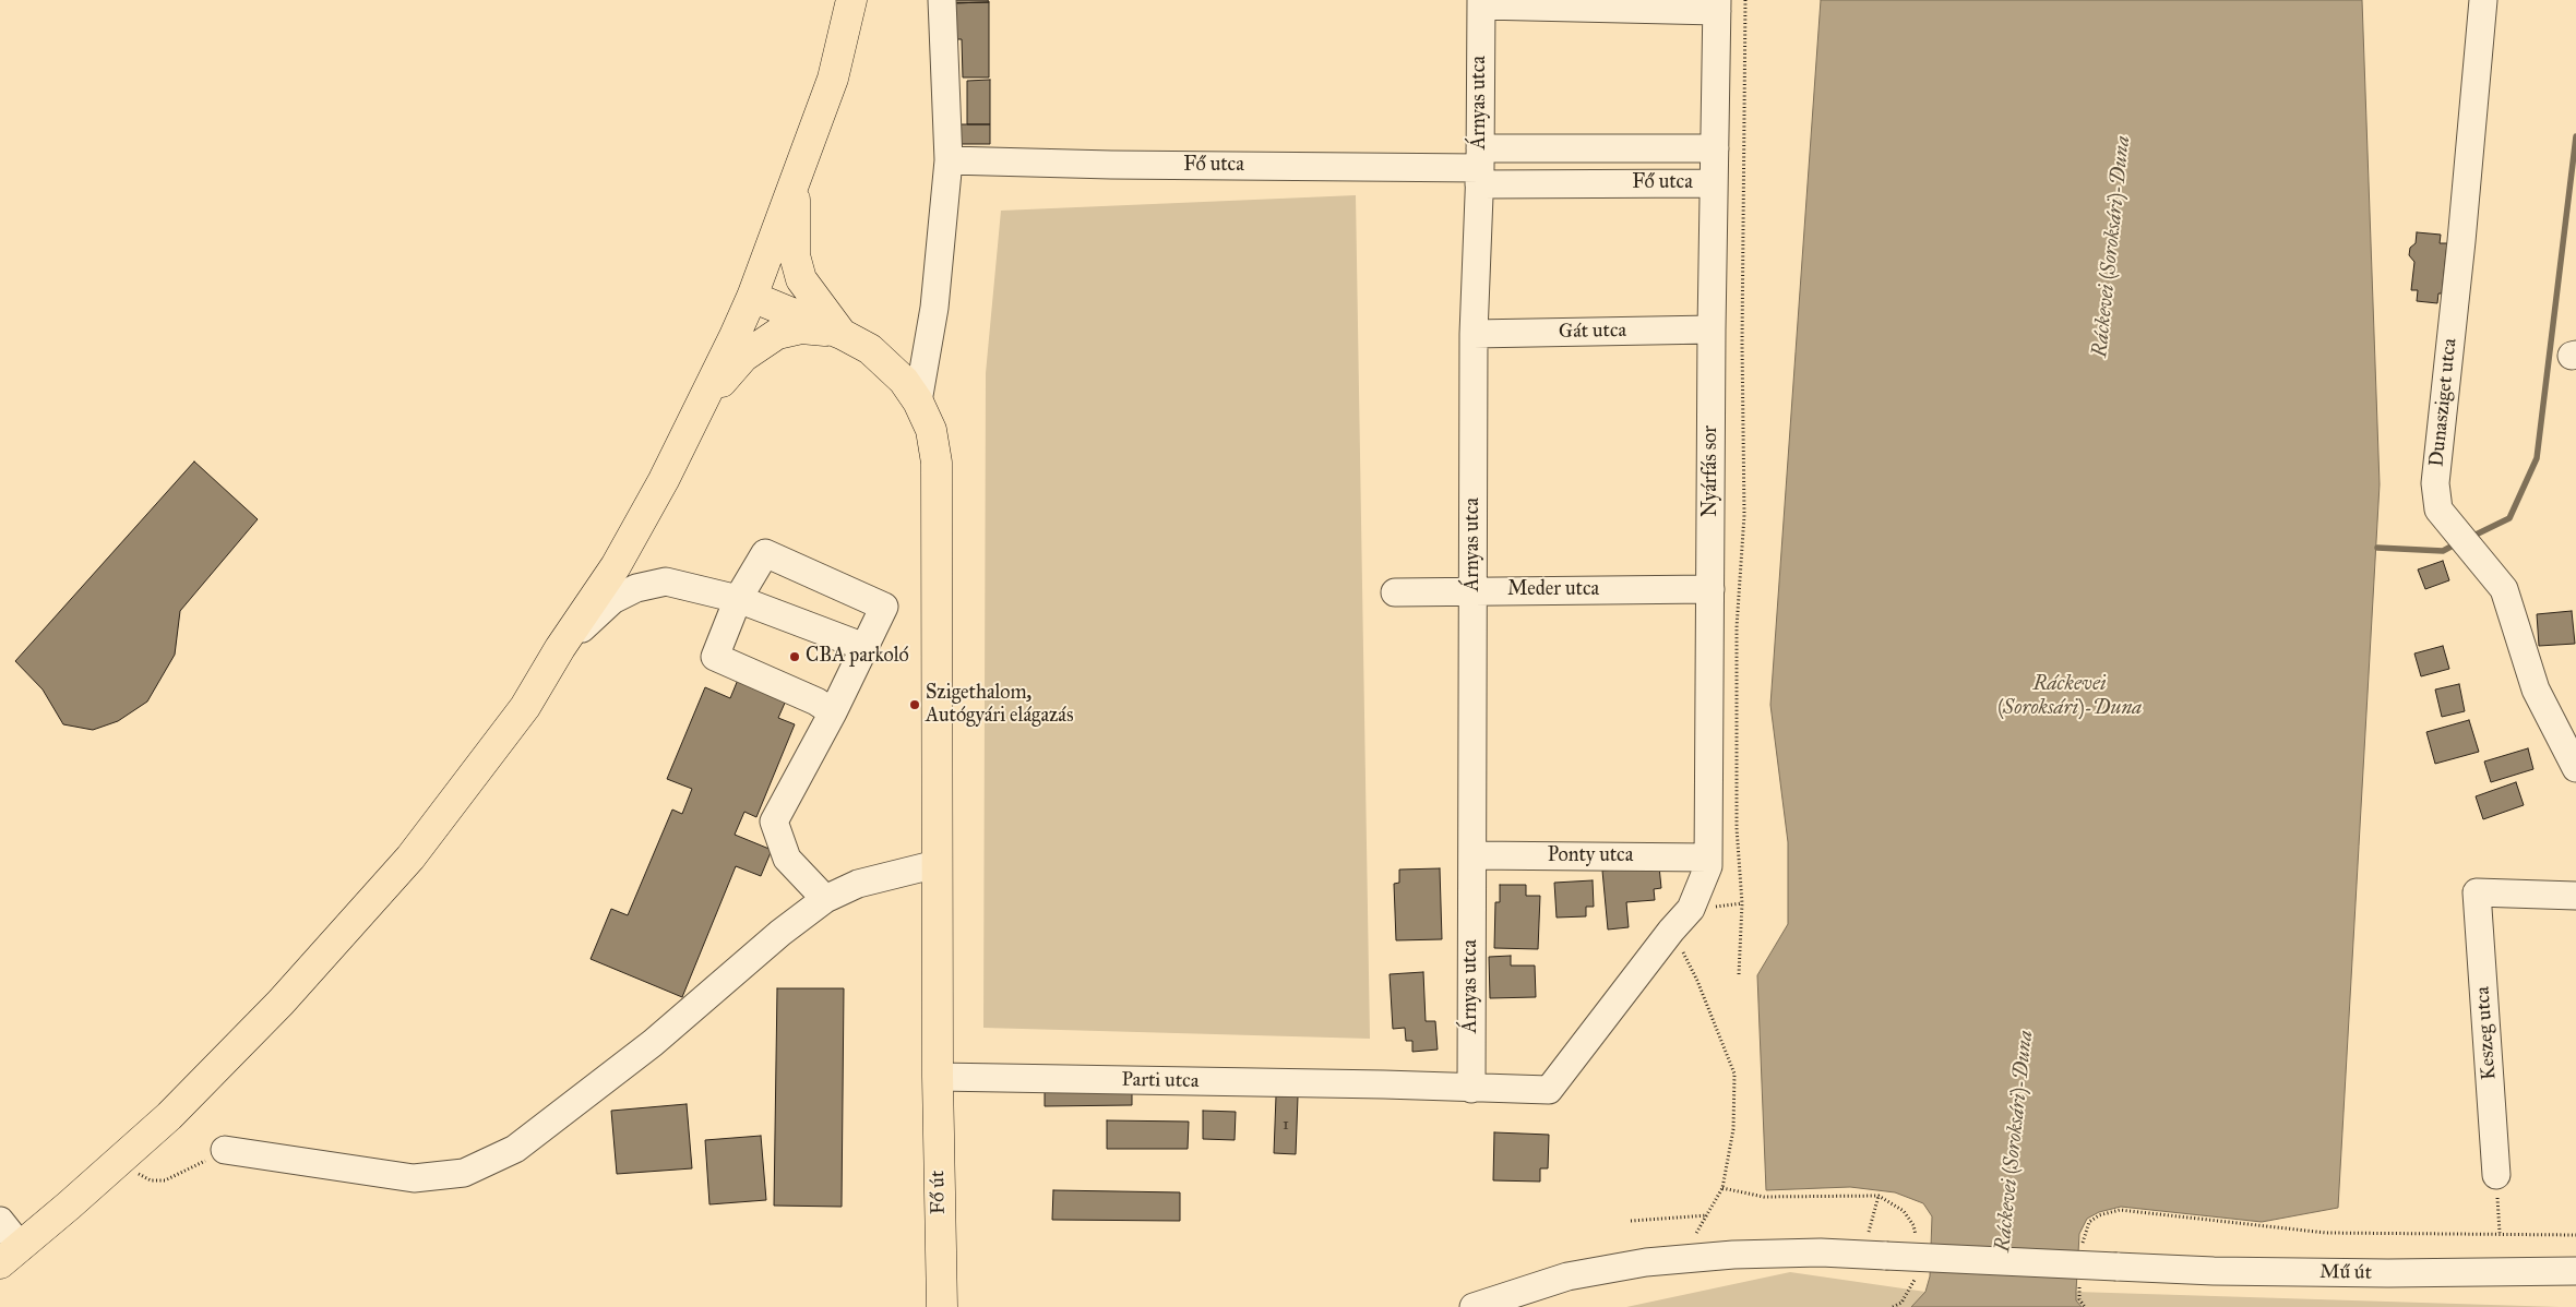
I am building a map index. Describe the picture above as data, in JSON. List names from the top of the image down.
{
  "streets": {
    "main road": ["Fő út"],
    "street": [
      "Árnyas utca",
      "Fő utca",
      "Gát utca",
      "Dunasziget utca",
      "Nyárfás sor",
      "Meder utca",
      "Ponty utca",
      "Keszeg utca",
      "Parti utca",
      "Mű út"
    ]
  },
  "crossings": [
    ["Árnyas utca", "Fő utca"],
    ["Árnyas utca", "Gát utca"],
    ["Árnyas utca", "Nyárfás sor"],
    ["Árnyas utca", "Meder utca"],
    ["Árnyas utca", "Ponty utca"],
    ["Árnyas utca", "Parti utca"],
    ["Fő utca", "Nyárfás sor"],
    ["Gát utca", "Nyárfás sor"],
    ["Nyárfás sor", "Meder utca"],
    ["Nyárfás sor", "Ponty utca"],
    ["Nyárfás sor", "Parti utca"],
    ["Parti utca", "Fő út"]
  ],
  "water": ["Ráckevei (Soroksári)-Duna"],
  "places": ["CBA parkoló", "Szigethalom, Autógyári elágazás"],
  "house_numbers": ["1"]
}
